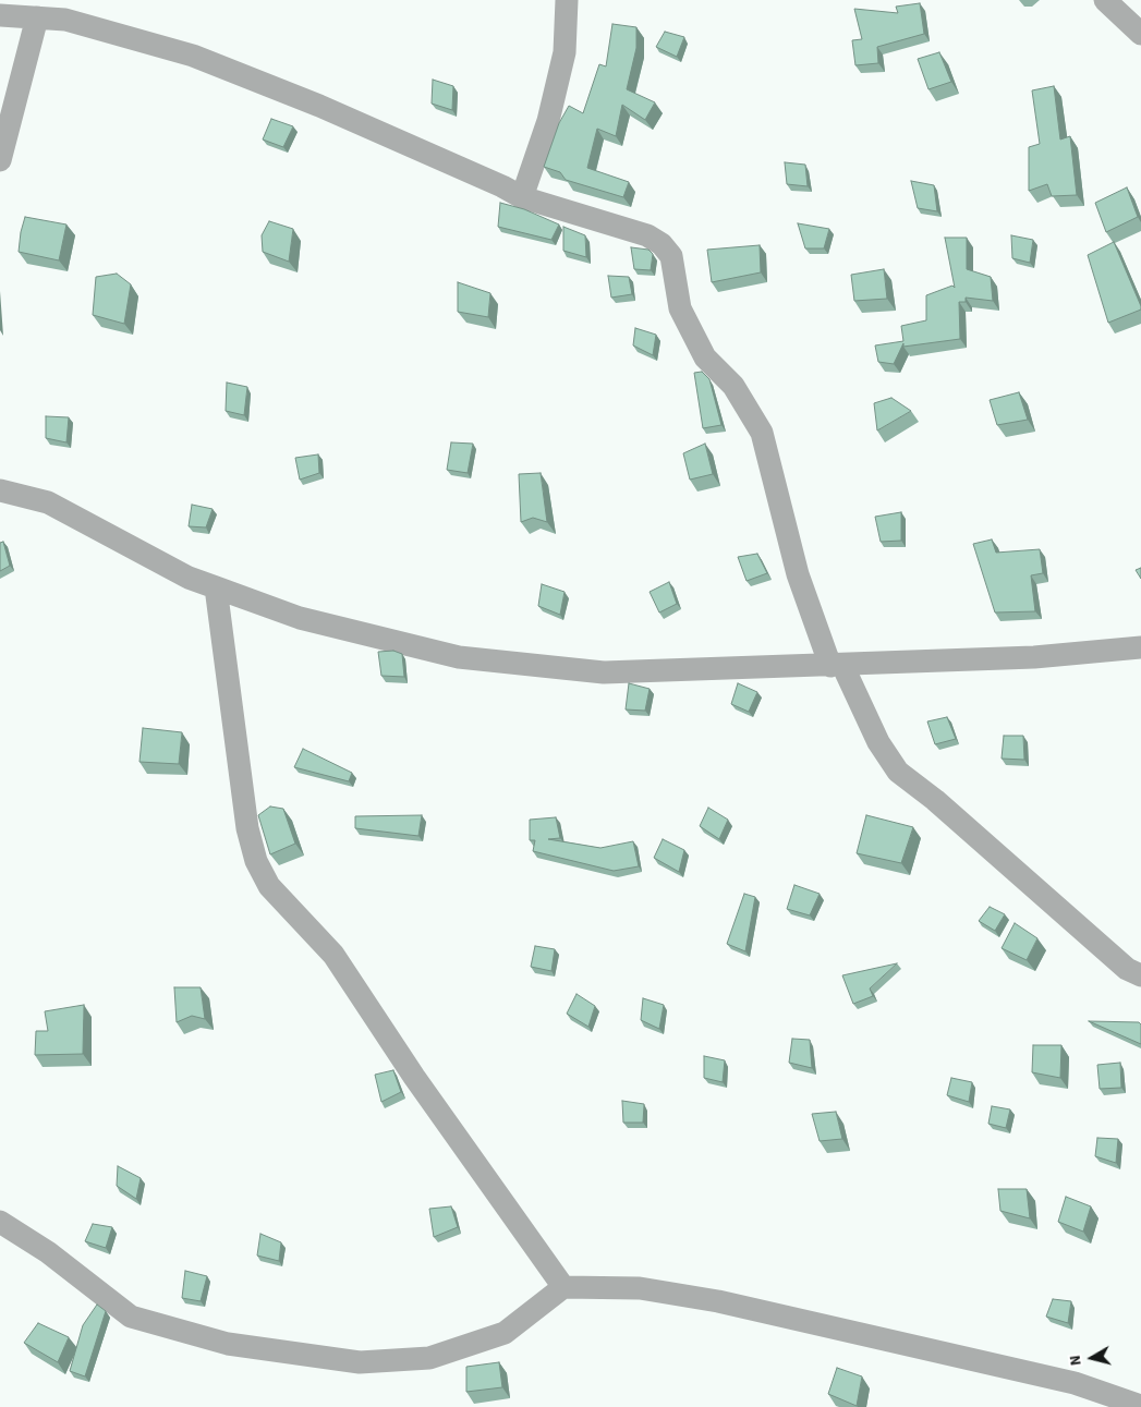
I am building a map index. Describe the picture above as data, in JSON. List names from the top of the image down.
{
  "north": "left"
}
